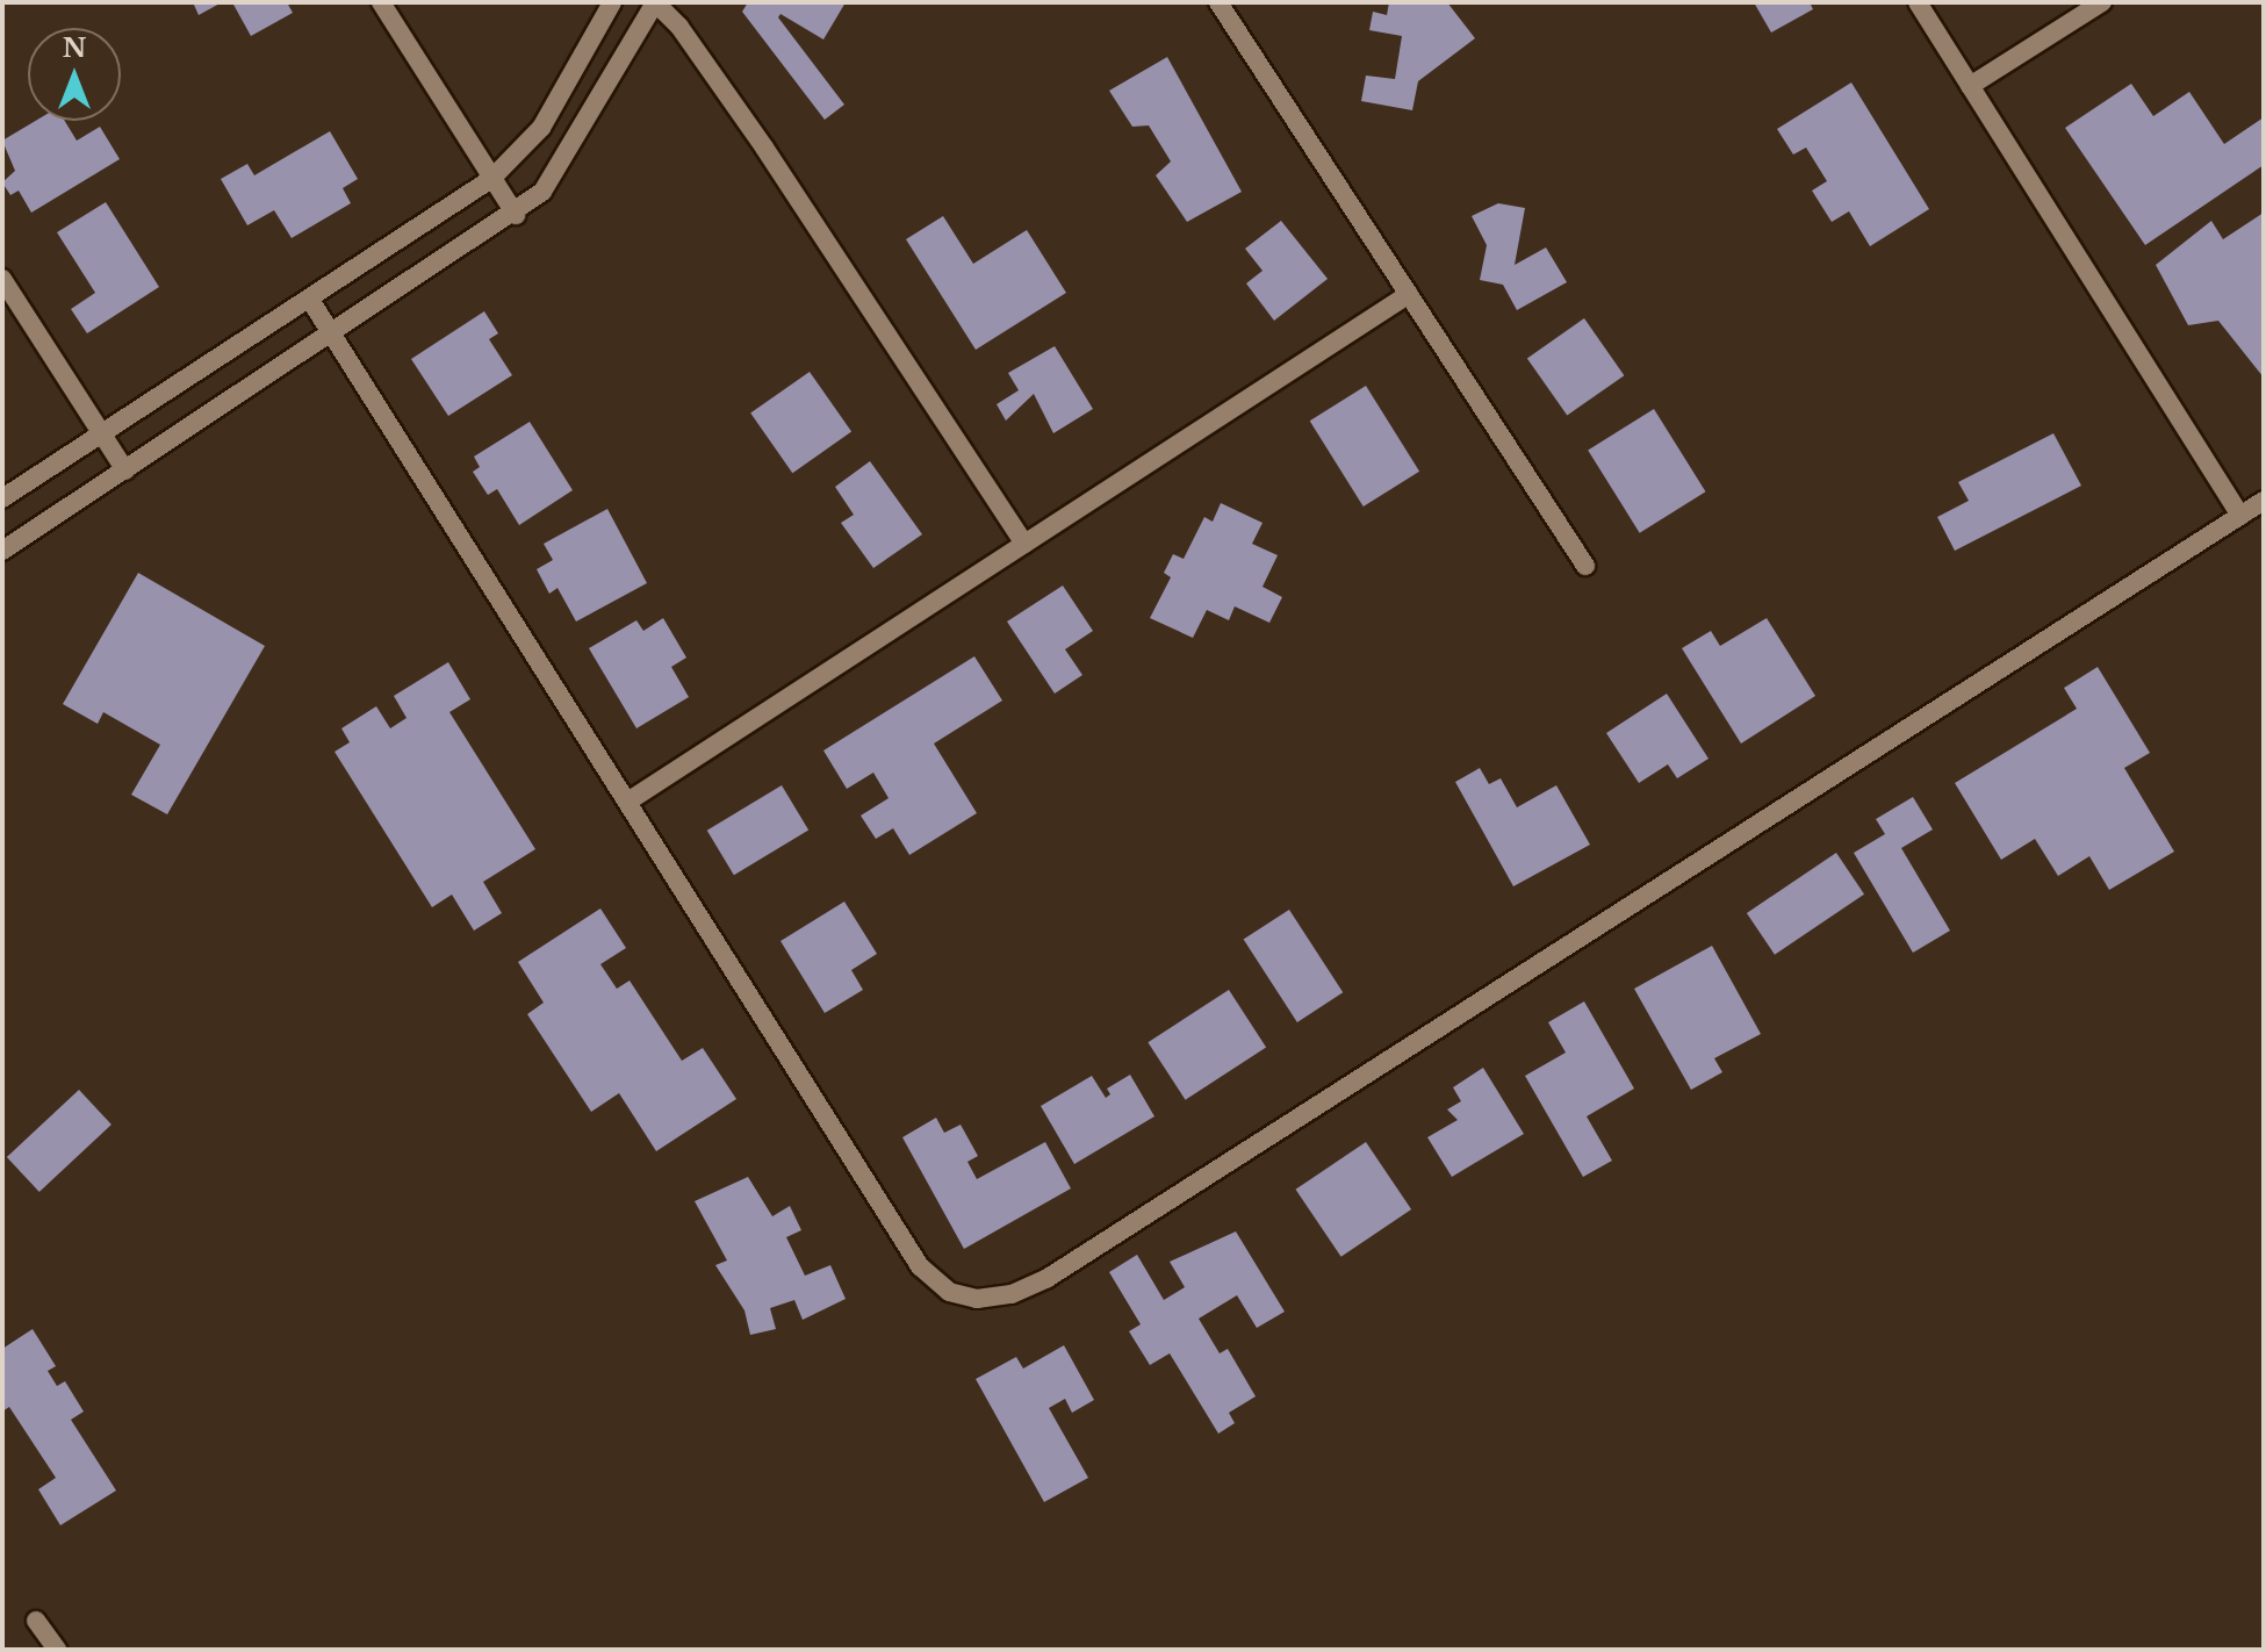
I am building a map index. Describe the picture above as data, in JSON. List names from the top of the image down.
{
  "north": "top"
}
